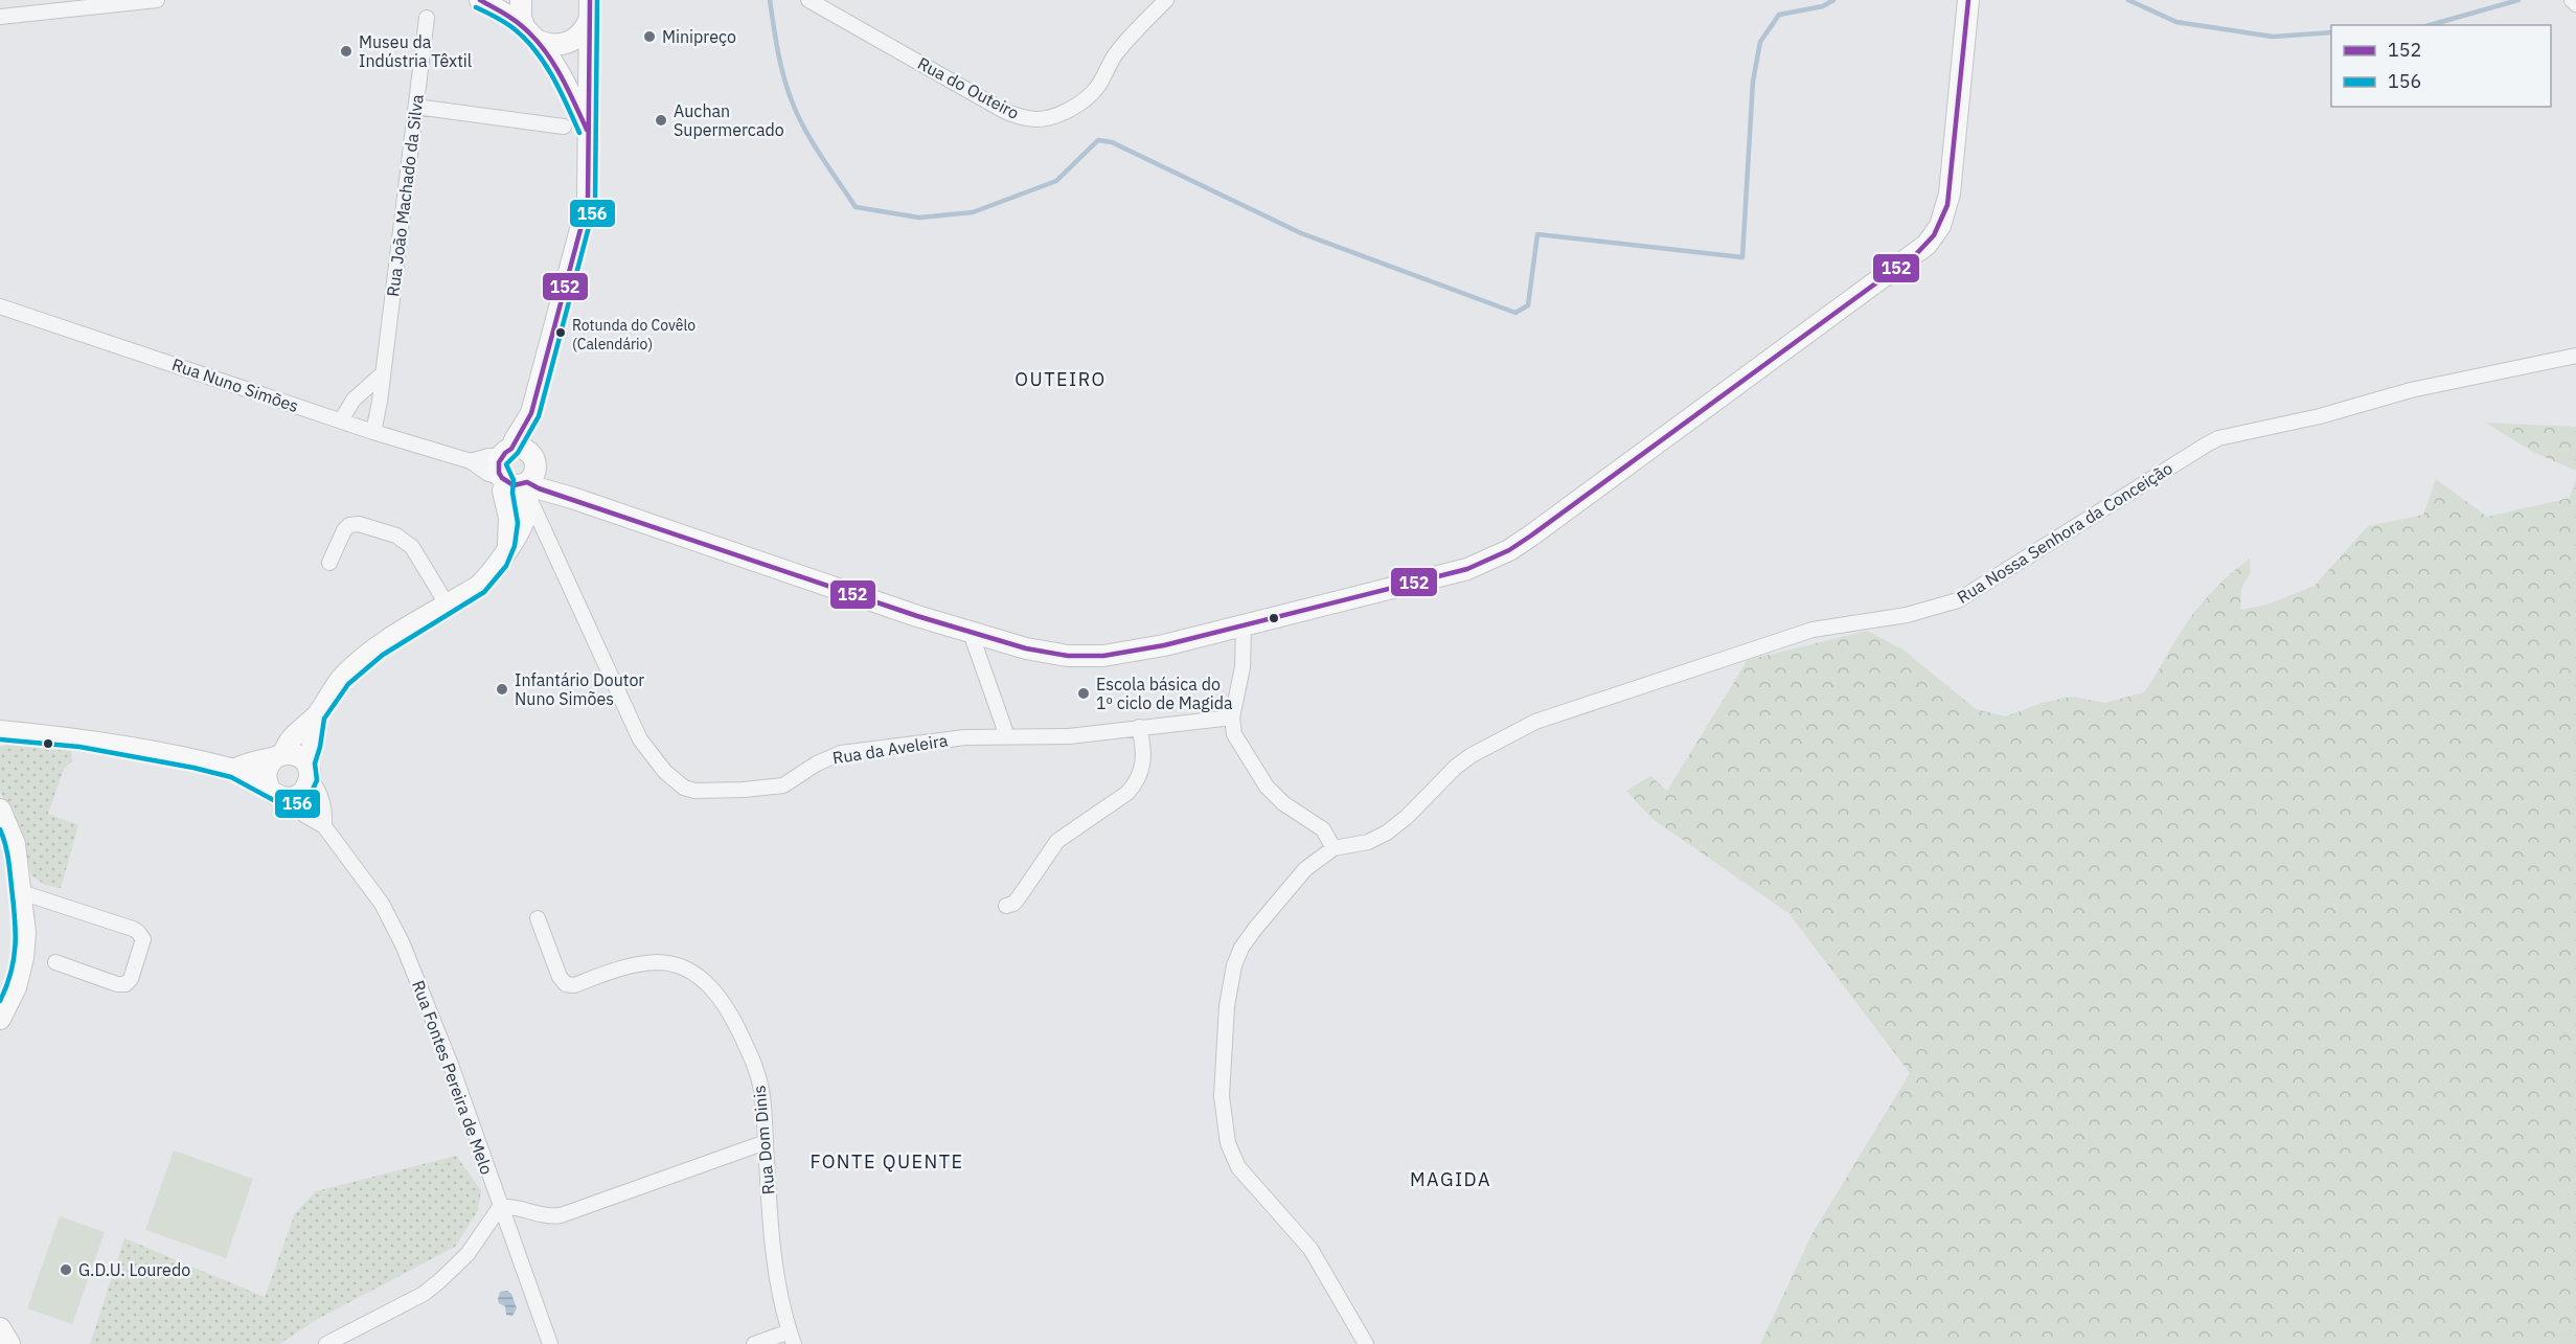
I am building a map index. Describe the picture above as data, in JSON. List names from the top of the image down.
{
  "streets": {
    "street": [
      "Rua do Outeiro",
      "Rua João Machado da Silva",
      "Rua Nuno Simões",
      "Rua Nossa Senhora da Conceição",
      "Rua da Aveleira",
      "Rua Fontes Pereira de Melo",
      "Rua Dom Dinis"
    ]
  },
  "crossings": [
    ["Rua João Machado da Silva", "Rua Nuno Simões"],
    ["Rua Nuno Simões", "Rua da Aveleira"]
  ],
  "districts": ["OUTEIRO", "FONTE QUENTE", "MAGIDA"],
  "places": [
    "Minipreço",
    "Museu da Indústria Têxtil",
    "Auchan Supermercado",
    "Rotunda do Covêlo (Calendário)",
    "Infantário Doutor Nuno Simões",
    "Escola básica do 1º ciclo de Magida",
    "G.D.U. Louredo"
  ],
  "lines": ["transit line 152", "transit line 156"],
  "legend": ["152", "156"]
}
